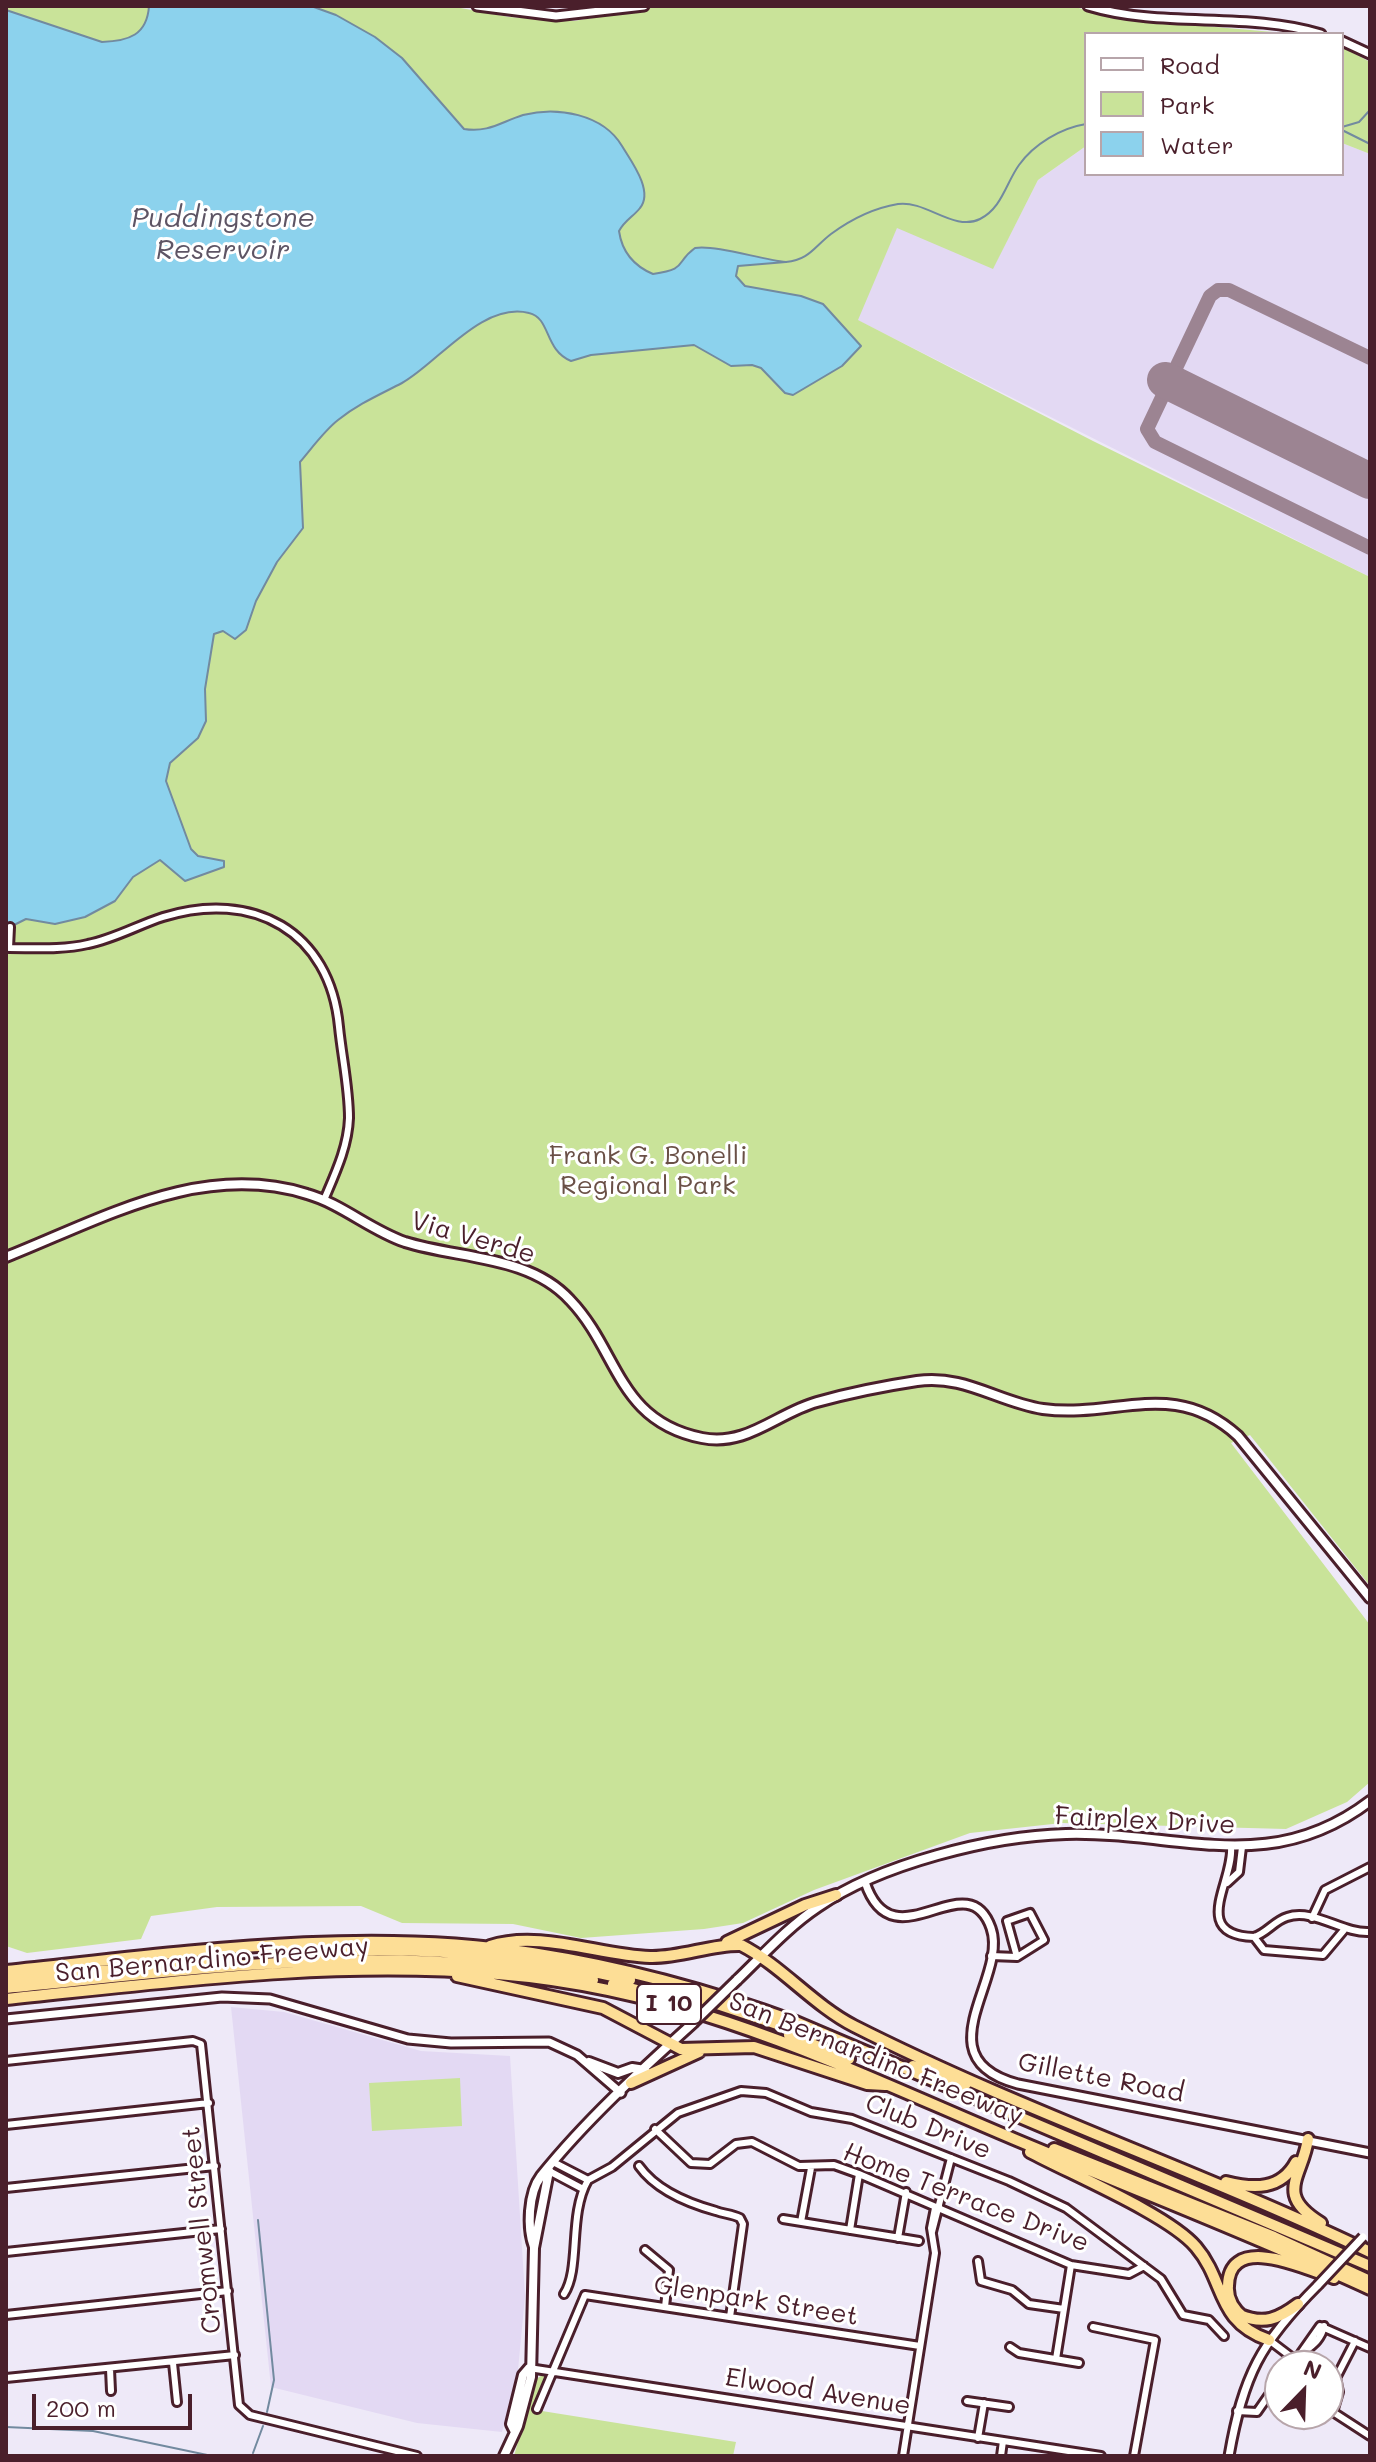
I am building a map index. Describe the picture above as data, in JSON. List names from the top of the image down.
{
  "streets": {
    "highway": ["San Bernardino Freeway", "I 10"],
    "main road": ["Via Verde", "Fairplex Drive"],
    "street": [
      "Gillette Road",
      "Club Drive",
      "Home Terrace Drive",
      "Cromwell Street",
      "Glenpark Street",
      "Elwood Avenue"
    ]
  },
  "crossings": [
    ["Fairplex Drive", "Gillette Road"],
    ["Fairplex Drive", "Elwood Avenue"],
    ["Club Drive", "Home Terrace Drive"],
    ["Glenpark Street", "Elwood Avenue"]
  ],
  "water": ["Puddingstone Reservoir"],
  "parks": ["Frank G. Bonelli Regional Park"],
  "legend": ["Road", "Park", "Water"],
  "scale_bar": "200 m",
  "north": "top right"
}
